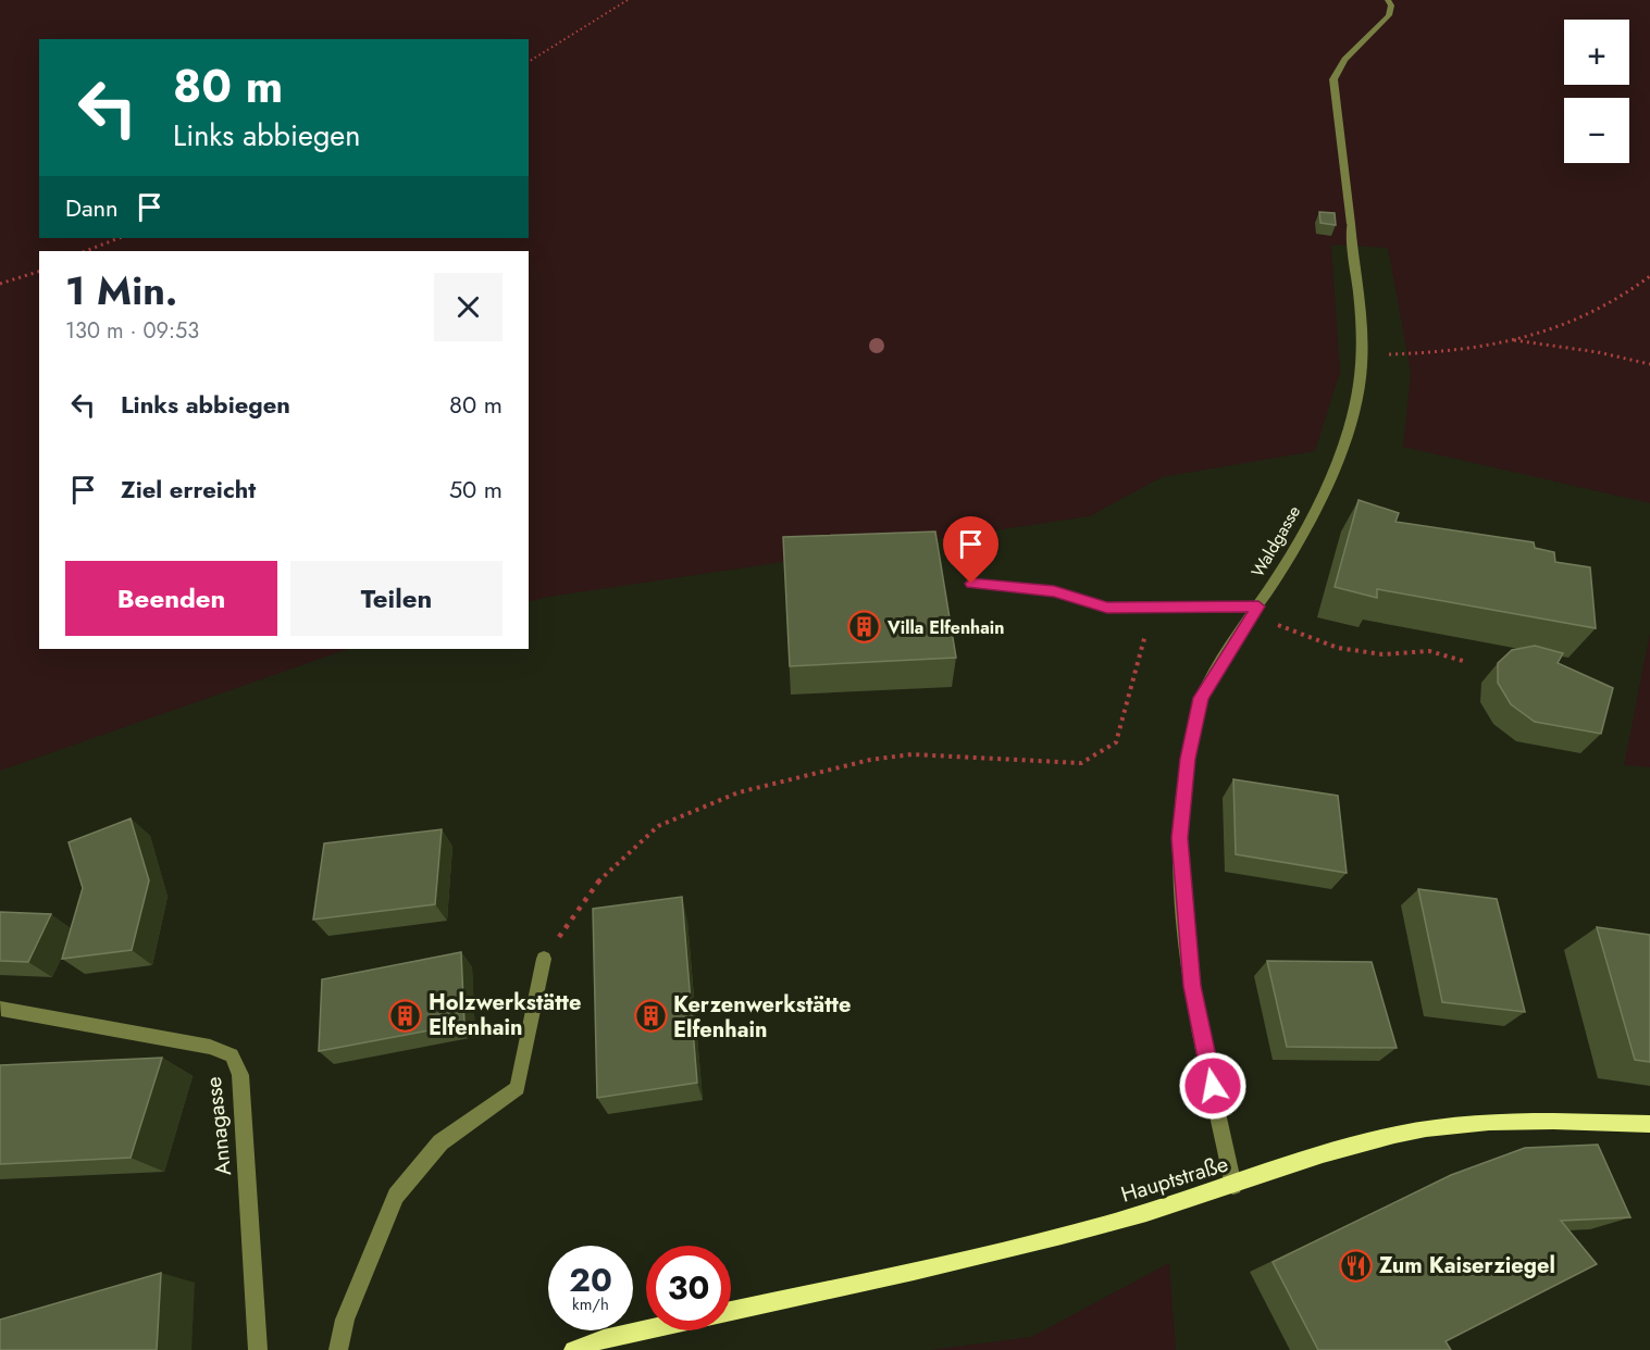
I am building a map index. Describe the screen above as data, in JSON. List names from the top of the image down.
{
  "streets": {
    "main road": ["Hauptstraße"],
    "street": ["Waldgasse", "Annagasse"]
  },
  "crossings": [
    ["Waldgasse", "Hauptstraße"]
  ],
  "places": {
    "building": ["Villa Elfenhain", "Holzwerkstätte Elfenhain", "Kerzenwerkstätte Elfenhain"],
    "restaurant": ["Zum Kaiserziegel"]
  },
  "page": {
    "map_buttons": ["+", "−"],
    "turn": ["80 m", "Links abbiegen"],
    "then": "Dann",
    "heading": ["1 Min.", "130 m · 09:53"],
    "list": [
      {
        "name": "Links abbiegen",
        "value": "80 m"
      },
      {
        "name": "Ziel erreicht",
        "value": "50 m"
      }
    ],
    "buttons": ["Beenden", "Teilen"],
    "speed": "20 km/h",
    "limit": "30"
  }
}
